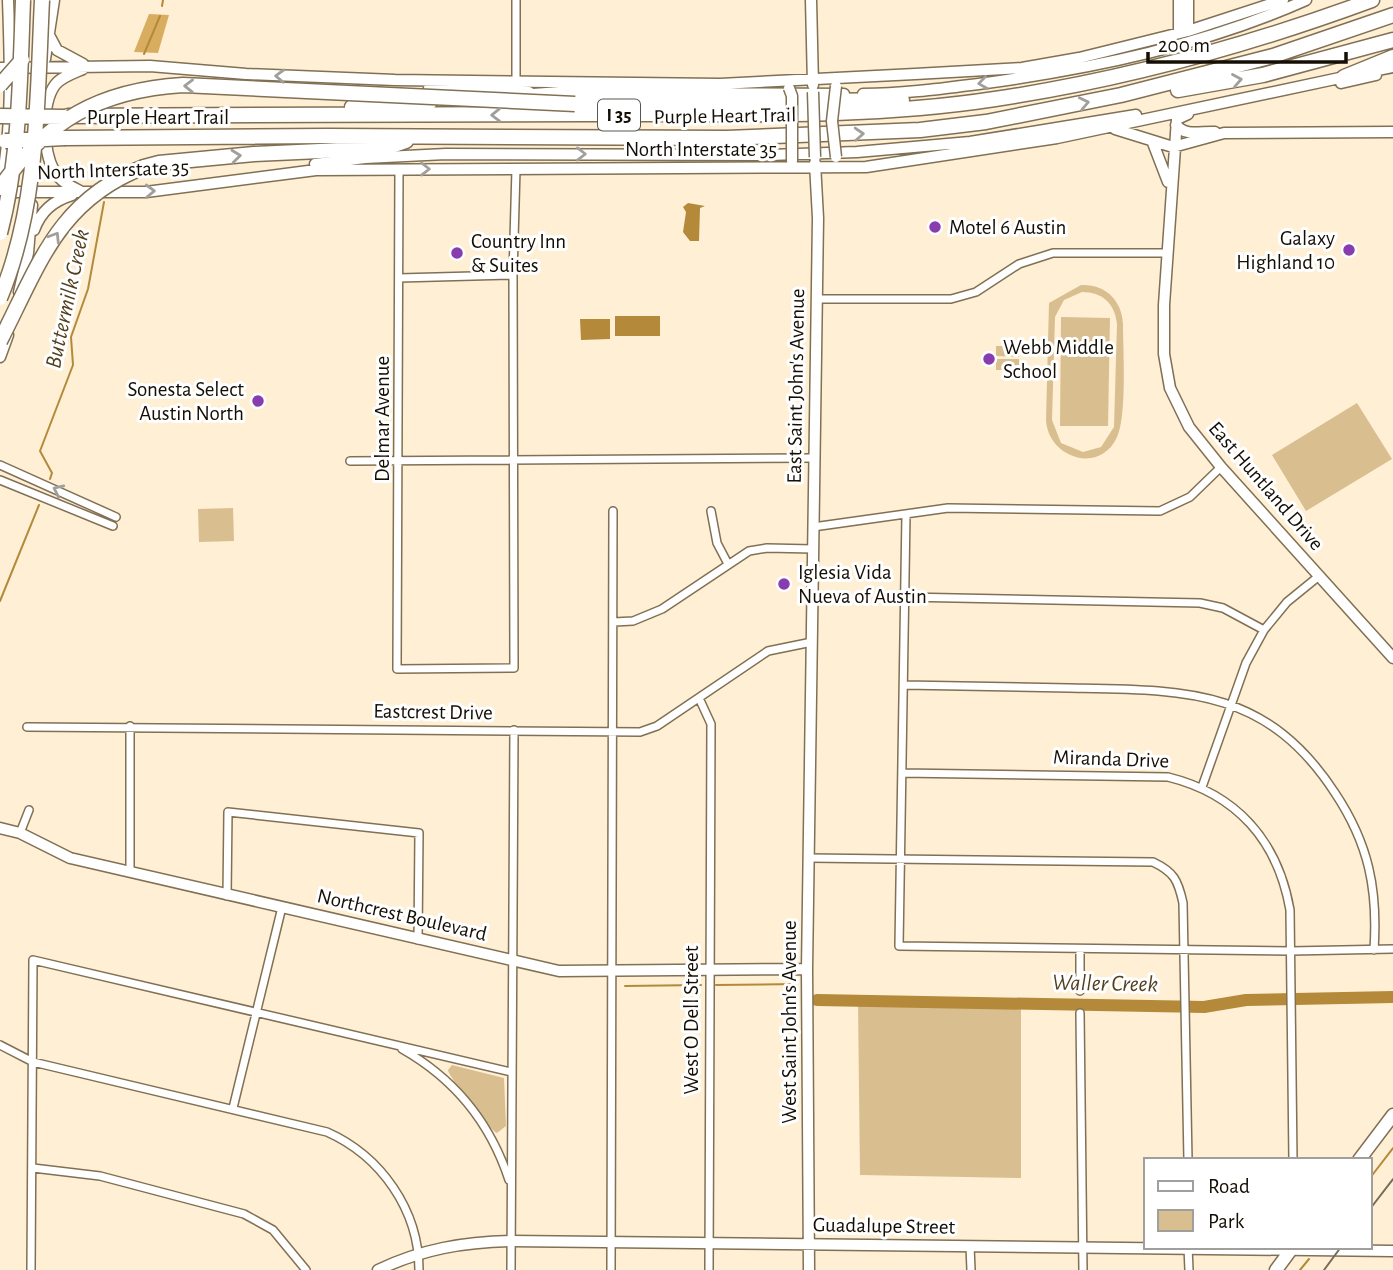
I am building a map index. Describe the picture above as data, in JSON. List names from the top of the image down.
{
  "streets": {
    "highway": ["I 35", "Purple Heart Trail"],
    "main road": [
      "North Interstate 35",
      "East Saint John's Avenue",
      "East Huntland Drive",
      "Northcrest Boulevard",
      "West Saint John's Avenue",
      "Guadalupe Street"
    ],
    "street": [
      "Delmar Avenue",
      "Eastcrest Drive",
      "Miranda Drive",
      "West O Dell Street"
    ]
  },
  "crossings": [
    ["North Interstate 35", "East Saint John's Avenue"],
    ["North Interstate 35", "Delmar Avenue"],
    ["East Saint John's Avenue", "Eastcrest Drive"],
    ["East Saint John's Avenue", "West Saint John's Avenue"],
    ["Eastcrest Drive", "West O Dell Street"],
    ["Northcrest Boulevard", "West O Dell Street"],
    ["Northcrest Boulevard", "West Saint John's Avenue"],
    ["West O Dell Street", "Guadalupe Street"],
    ["West Saint John's Avenue", "Guadalupe Street"]
  ],
  "water": ["Buttermilk Creek", "Waller Creek"],
  "places": [
    "Motel 6 Austin",
    "Galaxy Highland 10",
    "Country Inn & Suites",
    "Webb Middle School",
    "Sonesta Select Austin North",
    "Iglesia Vida Nueva of Austin"
  ],
  "legend": ["Road", "Park"],
  "scale_bar": "200 m"
}
